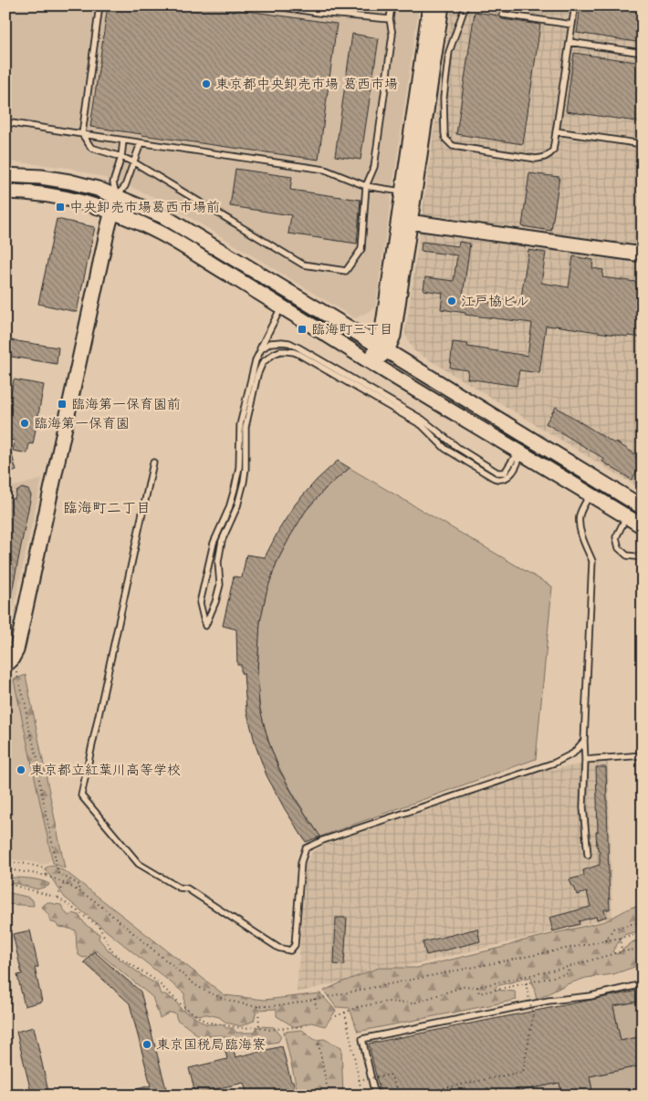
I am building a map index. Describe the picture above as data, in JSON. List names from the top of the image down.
{
  "districts": ["臨海町二丁目"],
  "places": {
    "other": [
      "東京都中央卸売市場 葛西市場",
      "江戸協ビル",
      "臨海第一保育園",
      "東京都立紅葉川高等学校",
      "東京国税局臨海寮"
    ],
    "transit": ["中央卸売市場葛西市場前", "臨海町三丁目", "臨海第一保育園前"]
  }
}
